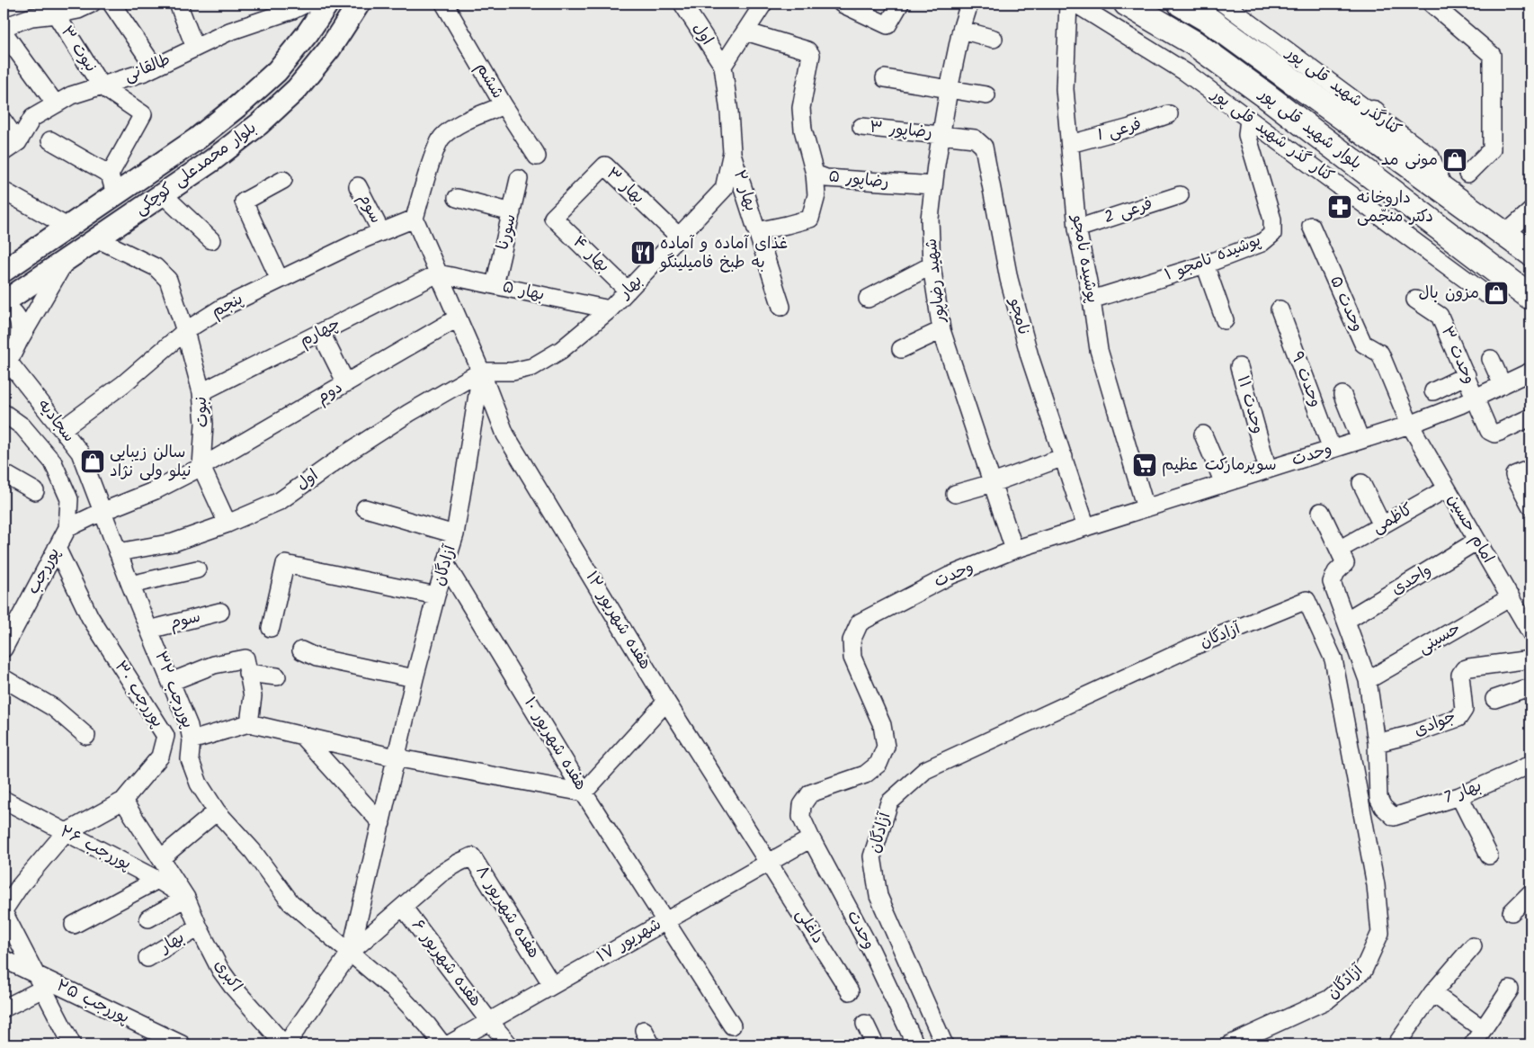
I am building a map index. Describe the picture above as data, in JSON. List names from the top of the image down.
{
  "streets": {
    "highway": ["بلوار شهید قلی پور"],
    "main road": ["بلوار محمدعلی کوچکی"],
    "street": [
      "اول",
      "نبوت ۳",
      "طالقانی",
      "ششم",
      "رضاپور ۳",
      "فرعی 1",
      "کنار گذر شهید قلی پور",
      "رضاپور ۵",
      "بهار ۳",
      "بهار ۲",
      "سوم",
      "فرعی 2",
      "سورنا",
      "بهار ۴",
      "پوشیده نامجو ۱",
      "پوشیده نامجو",
      "شهید رضاپور",
      "بهار",
      "بهار ۵",
      "وحدت ۵",
      "پنجم",
      "نامجو",
      "چهارم",
      "وحدت ۳",
      "وحدت ۹",
      "دوم",
      "وحدت ۱۱",
      "نبوت",
      "سجادیه",
      "وحدت",
      "کاظمی",
      "امام حسین",
      "آزادگان",
      "پوررجب",
      "واحدی",
      "هفده شهریور ۱۲",
      "حسینی",
      "پوررجب ۳۲",
      "پوررجب ۳۰",
      "جوادی",
      "هفده شهریور ۱۰",
      "بهار 7",
      "پوررجب ۲۶",
      "هفده شهریور ۸",
      "داغلی",
      "۱۷ شهریور",
      "هفده شهریور ۶",
      "اکبری",
      "پوررجب ۲۵"
    ]
  },
  "crossings": [
    ["اول", "بهار"],
    ["اول", "آزادگان"],
    ["اول", "هفده شهریور ۱۲"],
    ["اول", "پوررجب ۳۲"],
    ["نبوت ۳", "طالقانی"],
    ["رضاپور ۳", "شهید رضاپور"],
    ["رضاپور ۳", "نامجو"],
    ["فرعی 1", "پوشیده نامجو"],
    ["کنار گذر شهید قلی پور", "پوشیده نامجو ۱"],
    ["بلوار محمدعلی کوچکی", "نبوت"],
    ["رضاپور ۵", "شهید رضاپور"],
    ["بهار ۳", "بهار ۴"],
    ["بهار ۳", "بهار"],
    ["بهار ۲", "بهار"],
    ["سوم", "پنجم"],
    ["سوم", "پوررجب ۳۲"],
    ["فرعی 2", "پوشیده نامجو"],
    ["سورنا", "بهار ۵"],
    ["بهار ۴", "بهار"],
    ["پوشیده نامجو ۱", "پوشیده نامجو"],
    ["پوشیده نامجو", "وحدت"],
    ["شهید رضاپور", "نامجو"],
    ["شهید رضاپور", "وحدت"],
    ["بهار", "بهار ۵"],
    ["بهار", "آزادگان"],
    ["بهار", "هفده شهریور ۱۲"],
    ["بهار", "اکبری"],
    ["بهار ۵", "چهارم"],
    ["بهار ۵", "هفده شهریور ۱۲"],
    ["وحدت ۵", "وحدت"],
    ["وحدت ۵", "امام حسین"],
    ["پنجم", "نبوت"],
    ["پنجم", "سجادیه"],
    ["پنجم", "هفده شهریور ۱۲"],
    ["نامجو", "وحدت"],
    ["چهارم", "نبوت"],
    ["چهارم", "هفده شهریور ۱۲"],
    ["وحدت ۳", "وحدت"],
    ["وحدت ۹", "وحدت"],
    ["دوم", "نبوت"],
    ["دوم", "هفده شهریور ۱۲"],
    ["وحدت ۱۱", "وحدت"],
    ["سجادیه", "پوررجب ۳۲"],
    ["وحدت", "امام حسین"],
    ["وحدت", "۱۷ شهریور"],
    ["کاظمی", "امام حسین"],
    ["امام حسین", "واحدی"],
    ["امام حسین", "حسینی"],
    ["آزادگان", "هفده شهریور ۱۲"],
    ["آزادگان", "پوررجب ۳۲"],
    ["آزادگان", "هفده شهریور ۱۰"],
    ["آزادگان", "هفده شهریور ۸"],
    ["پوررجب", "پوررجب ۳۰"],
    ["هفده شهریور ۱۲", "داغلی"],
    ["هفده شهریور ۱۲", "۱۷ شهریور"],
    ["پوررجب ۳۲", "هفده شهریور ۸"],
    ["پوررجب ۳۰", "پوررجب ۲۶"],
    ["پوررجب ۳۰", "اکبری"],
    ["جوادی", "بهار 7"],
    ["هفده شهریور ۱۰", "۱۷ شهریور"],
    ["پوررجب ۲۶", "اکبری"],
    ["هفده شهریور ۸", "۱۷ شهریور"],
    ["هفده شهریور ۸", "هفده شهریور ۶"],
    ["داغلی", "۱۷ شهریور"],
    ["۱۷ شهریور", "هفده شهریور ۶"]
  ],
  "places": {
    "shop": ["مونی مد", "مزون بال", "سالن زیبایی نیلو ولی نژاد"],
    "pharmacy": ["داروخانه دکتر منجّمی"],
    "restaurant": ["غذای آماده و آماده به طبخ فامیلینگو"],
    "supermarket": ["سوپرمارکت عظیم"]
  }
}
